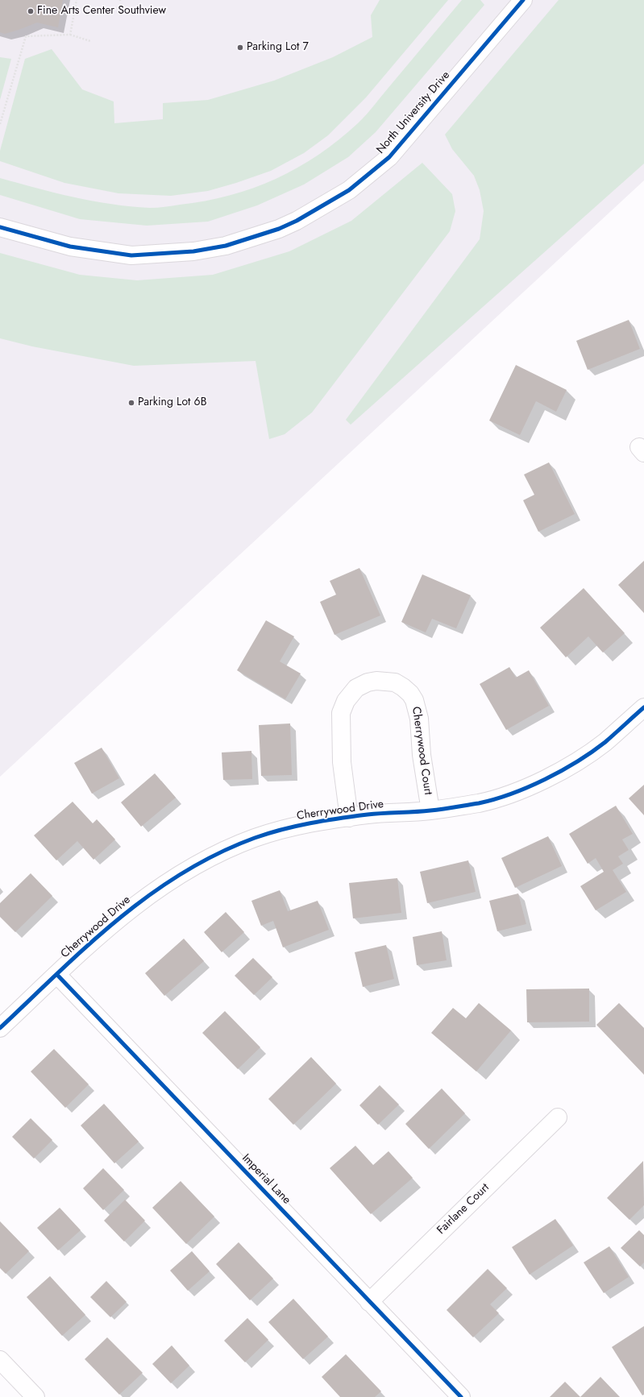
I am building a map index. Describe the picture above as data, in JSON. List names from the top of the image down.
{
  "streets": {
    "street": [
      "North University Drive",
      "Cherrywood Court",
      "Cherrywood Drive",
      "Imperial Lane",
      "Fairlane Court"
    ]
  },
  "crossings": [
    ["Cherrywood Court", "Cherrywood Drive"],
    ["Cherrywood Drive", "Imperial Lane"],
    ["Imperial Lane", "Fairlane Court"]
  ],
  "places": ["Fine Arts Center Southview", "Parking Lot 7", "Parking Lot 6B"]
}
